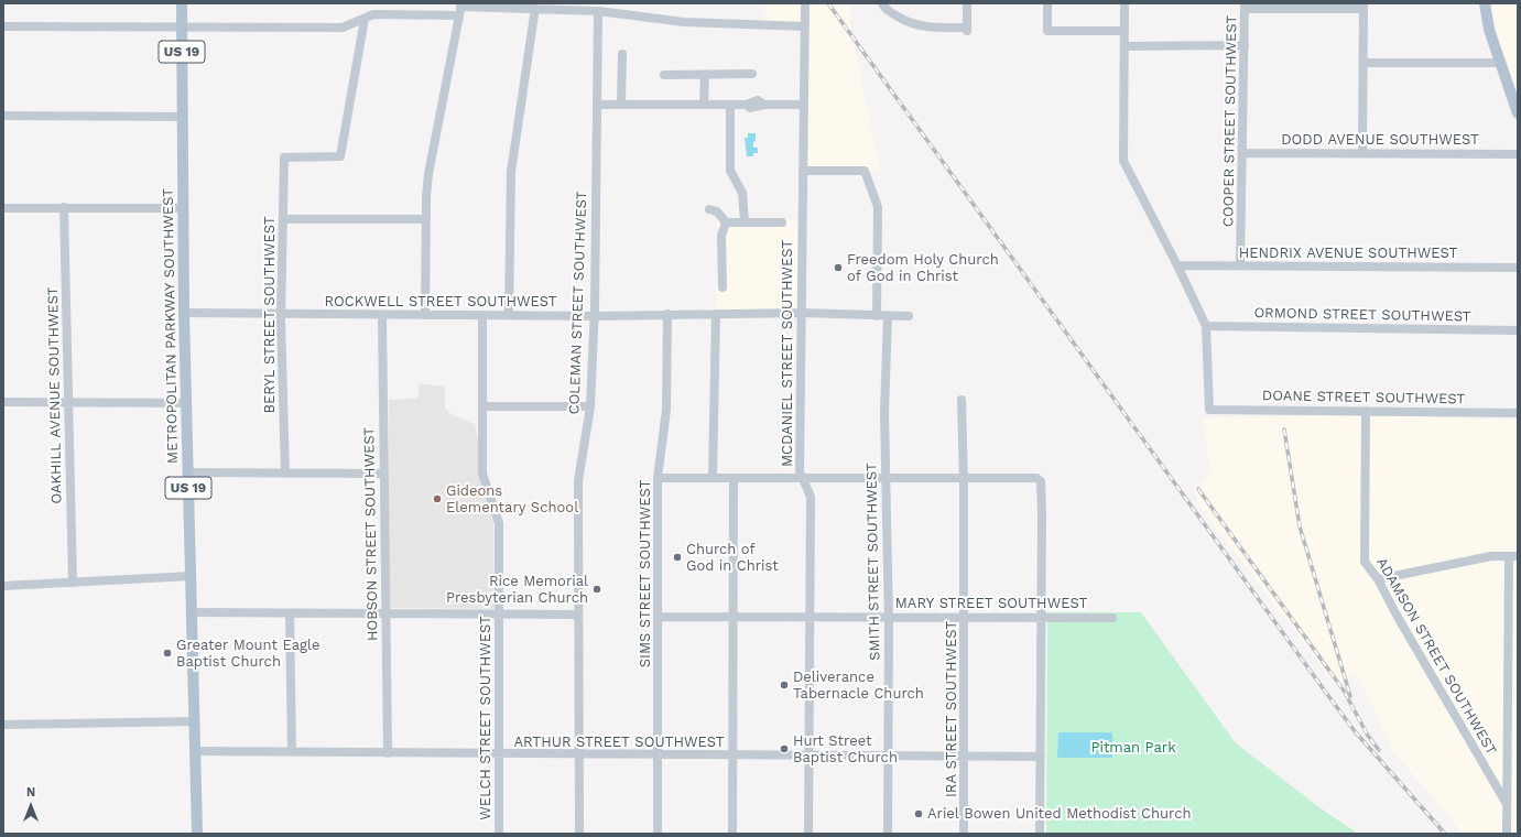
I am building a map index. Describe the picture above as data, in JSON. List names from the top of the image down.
{
  "streets": {
    "main road": ["US 19", "METROPOLITAN PARKWAY SOUTHWEST"],
    "street": [
      "COOPER STREET SOUTHWEST",
      "DODD AVENUE SOUTHWEST",
      "HENDRIX AVENUE SOUTHWEST",
      "ROCKWELL STREET SOUTHWEST",
      "COLEMAN STREET SOUTHWEST",
      "BERYL STREET SOUTHWEST",
      "ORMOND STREET SOUTHWEST",
      "MCDANIEL STREET SOUTHWEST",
      "OAKHILL AVENUE SOUTHWEST",
      "DOANE STREET SOUTHWEST",
      "HOBSON STREET SOUTHWEST",
      "SMITH STREET SOUTHWEST",
      "SIMS STREET SOUTHWEST",
      "MARY STREET SOUTHWEST",
      "ADAMSON STREET SOUTHWEST",
      "IRA STREET SOUTHWEST",
      "WELCH STREET SOUTHWEST",
      "ARTHUR STREET SOUTHWEST"
    ]
  },
  "crossings": [
    ["COOPER STREET SOUTHWEST", "DODD AVENUE SOUTHWEST"],
    ["COOPER STREET SOUTHWEST", "HENDRIX AVENUE SOUTHWEST"],
    ["ROCKWELL STREET SOUTHWEST", "COLEMAN STREET SOUTHWEST"],
    ["ROCKWELL STREET SOUTHWEST", "BERYL STREET SOUTHWEST"],
    ["ROCKWELL STREET SOUTHWEST", "METROPOLITAN PARKWAY SOUTHWEST"],
    ["ROCKWELL STREET SOUTHWEST", "MCDANIEL STREET SOUTHWEST"],
    ["ROCKWELL STREET SOUTHWEST", "HOBSON STREET SOUTHWEST"],
    ["ROCKWELL STREET SOUTHWEST", "SMITH STREET SOUTHWEST"],
    ["ROCKWELL STREET SOUTHWEST", "SIMS STREET SOUTHWEST"],
    ["ROCKWELL STREET SOUTHWEST", "WELCH STREET SOUTHWEST"],
    ["COLEMAN STREET SOUTHWEST", "ARTHUR STREET SOUTHWEST"],
    ["ORMOND STREET SOUTHWEST", "DOANE STREET SOUTHWEST"],
    ["METROPOLITAN PARKWAY SOUTHWEST", "ARTHUR STREET SOUTHWEST"],
    ["MCDANIEL STREET SOUTHWEST", "MARY STREET SOUTHWEST"],
    ["MCDANIEL STREET SOUTHWEST", "ARTHUR STREET SOUTHWEST"],
    ["DOANE STREET SOUTHWEST", "ADAMSON STREET SOUTHWEST"],
    ["HOBSON STREET SOUTHWEST", "ARTHUR STREET SOUTHWEST"],
    ["SMITH STREET SOUTHWEST", "MARY STREET SOUTHWEST"],
    ["SMITH STREET SOUTHWEST", "ARTHUR STREET SOUTHWEST"],
    ["SIMS STREET SOUTHWEST", "MARY STREET SOUTHWEST"],
    ["SIMS STREET SOUTHWEST", "ARTHUR STREET SOUTHWEST"],
    ["MARY STREET SOUTHWEST", "IRA STREET SOUTHWEST"],
    ["IRA STREET SOUTHWEST", "ARTHUR STREET SOUTHWEST"],
    ["WELCH STREET SOUTHWEST", "ARTHUR STREET SOUTHWEST"]
  ],
  "parks": ["Pitman Park"],
  "places": [
    "Freedom Holy Church of God in Christ",
    "Gideons Elementary School",
    "Church of God in Christ",
    "Rice Memorial Presbyterian Church",
    "Greater Mount Eagle Baptist Church",
    "Deliverance Tabernacle Church",
    "Hurt Street Baptist Church",
    "Ariel Bowen United Methodist Church"
  ],
  "north": "top"
}
